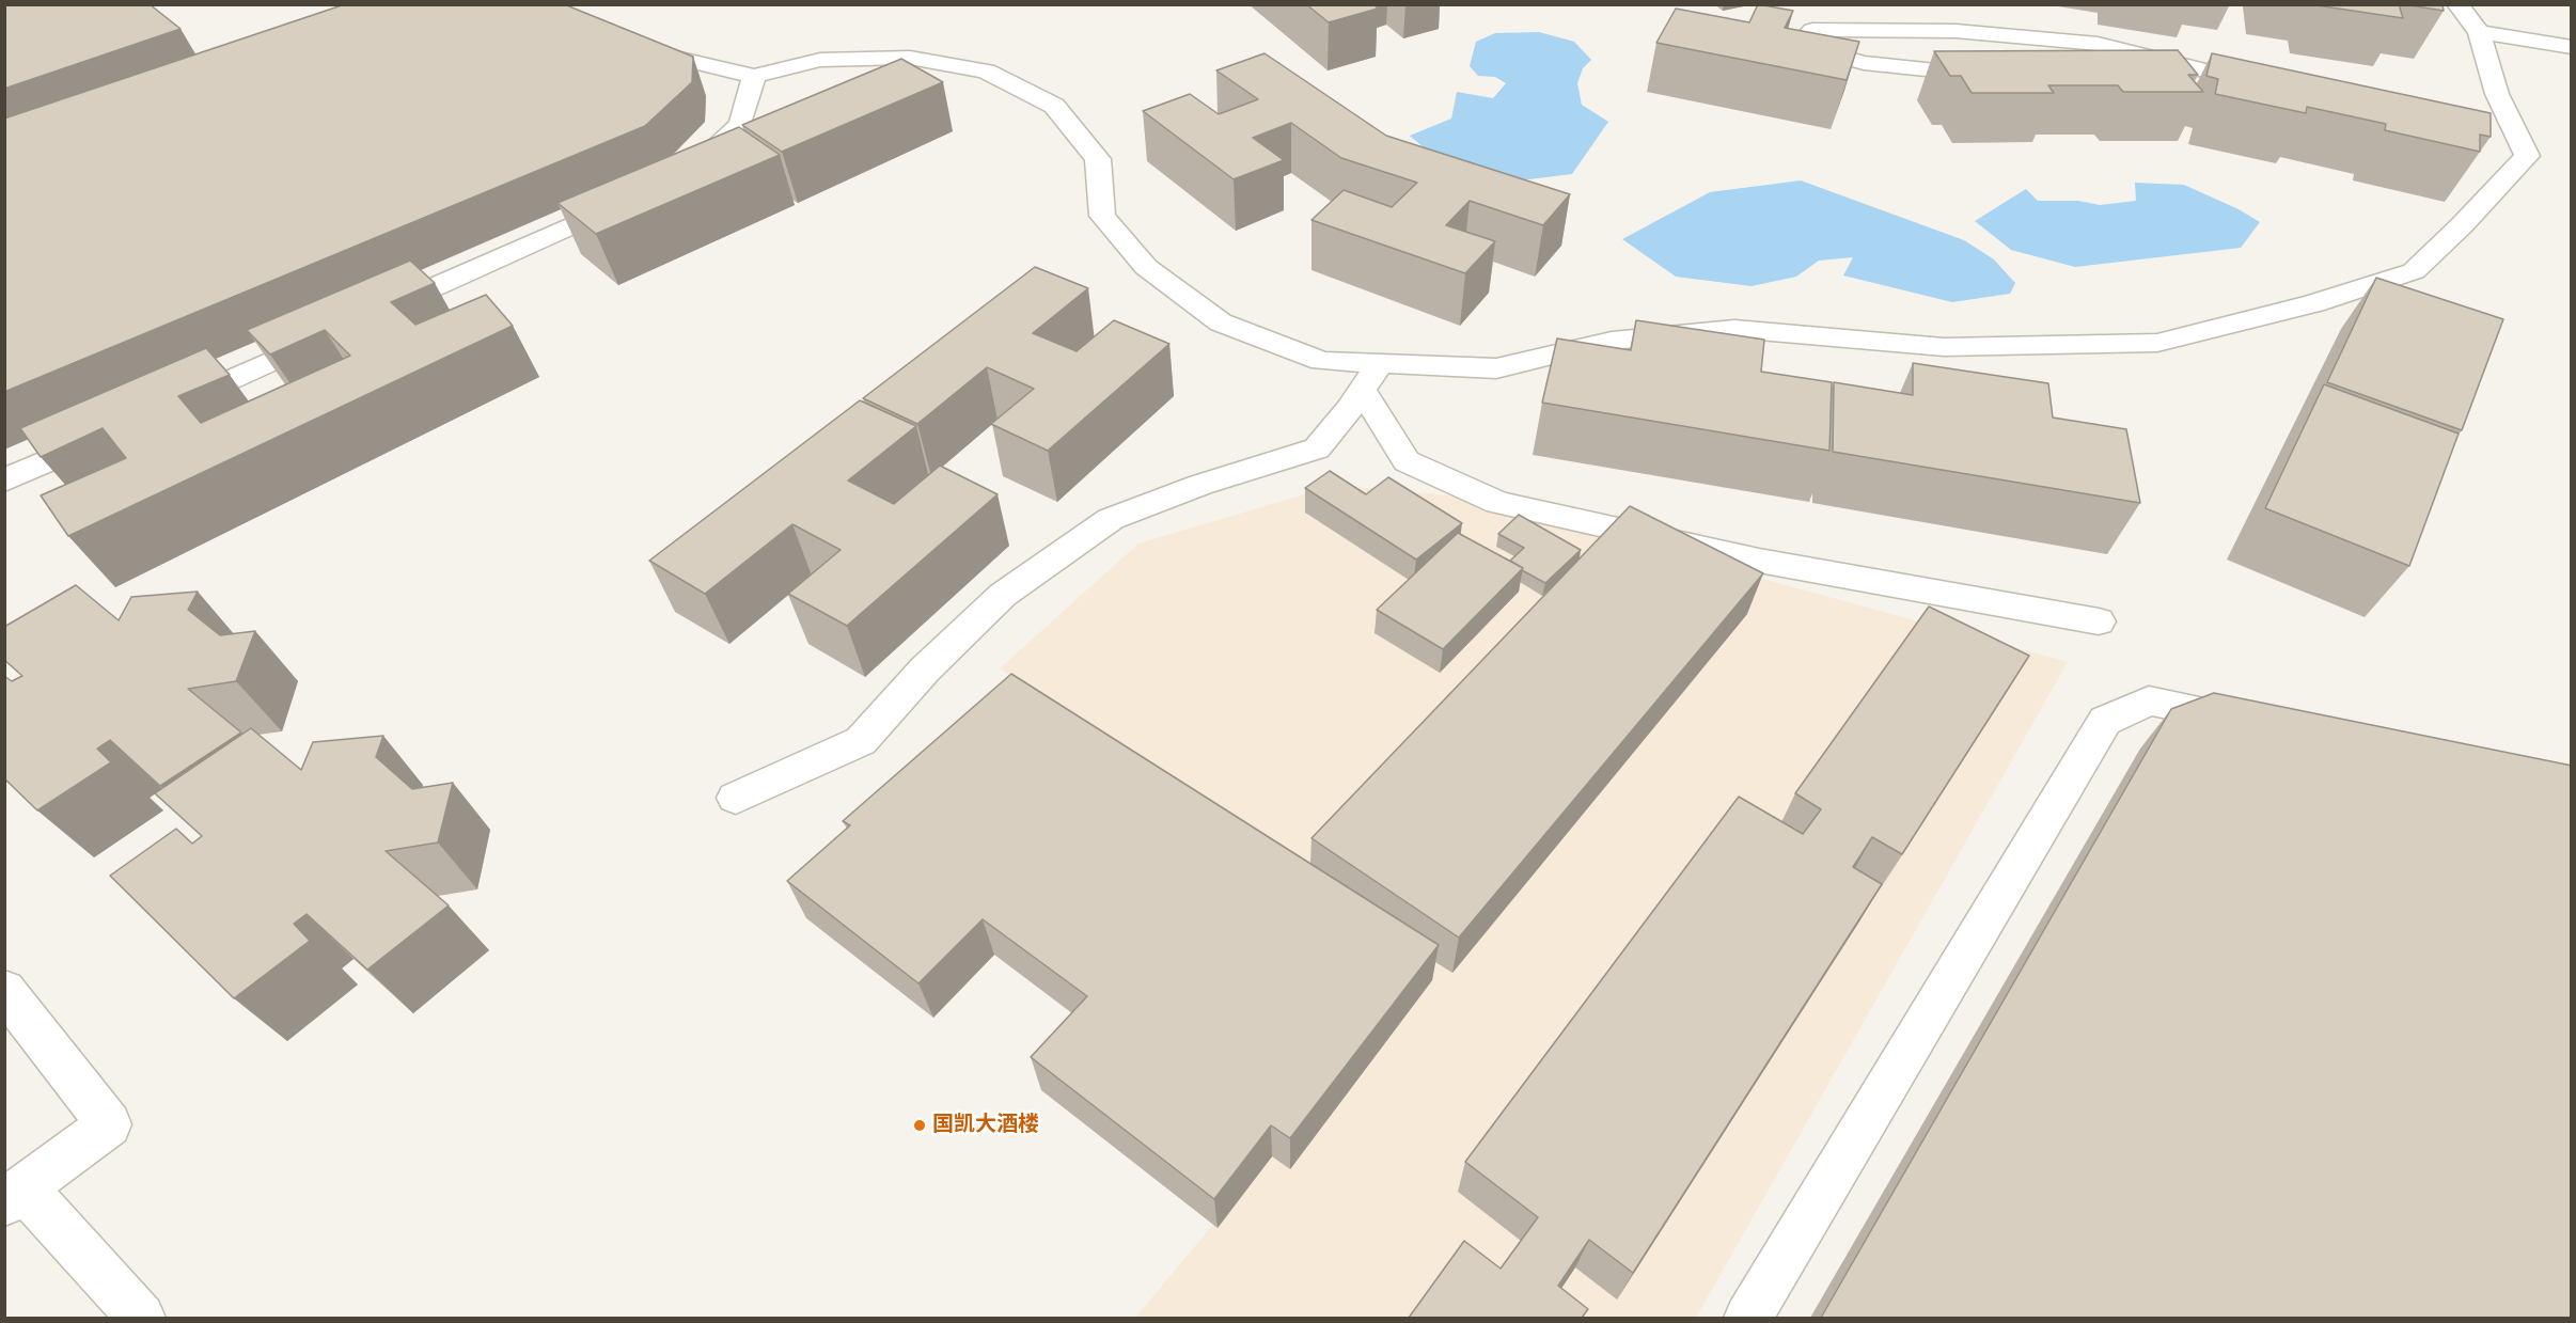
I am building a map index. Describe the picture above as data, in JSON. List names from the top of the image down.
{
  "places": ["国凯大酒楼"]
}
